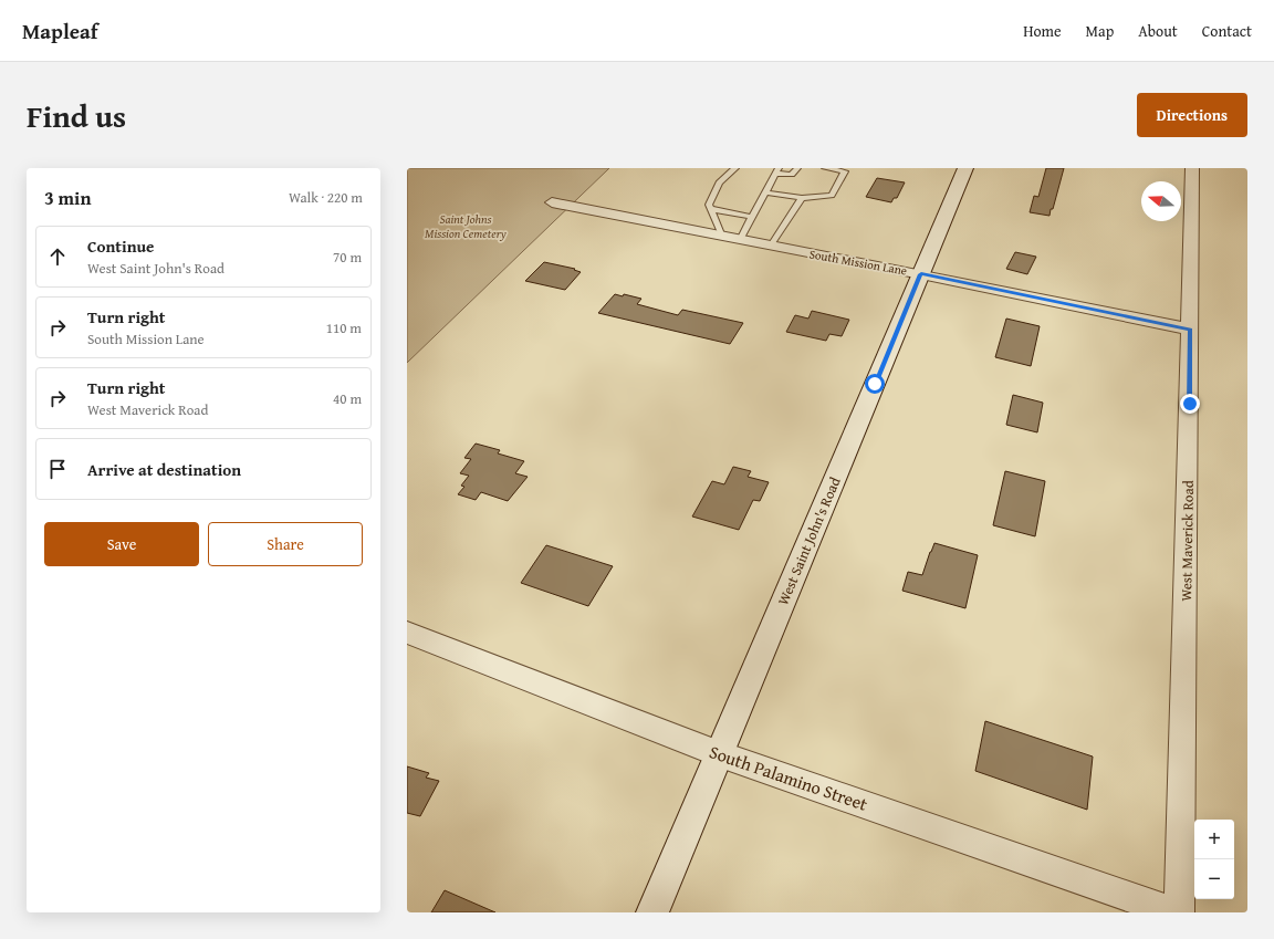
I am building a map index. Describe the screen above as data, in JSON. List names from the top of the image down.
{
  "streets": {
    "street": [
      "South Mission Lane",
      "West Saint John's Road",
      "West Maverick Road",
      "South Palamino Street"
    ]
  },
  "crossings": [
    ["South Mission Lane", "West Saint John's Road"],
    ["South Mission Lane", "West Maverick Road"],
    ["West Saint John's Road", "South Palamino Street"]
  ],
  "parks": ["Saint Johns Mission Cemetery"],
  "north": "left",
  "page": {
    "header": "Mapleaf",
    "nav": [
      "Home",
      "Map",
      "About",
      "Contact"
    ],
    "title": "Find us",
    "buttons": [
      "Directions",
      ["Save", "Share"]
    ],
    "heading": ["3 min", "Walk · 220 m"],
    "list": [
      ["Continue", "West Saint John's Road", "70 m"],
      ["Turn right", "South Mission Lane", "110 m"],
      ["Turn right", "West Maverick Road", "40 m"],
      "Arrive at destination"
    ],
    "map_buttons": ["+", "−"]
  }
}
